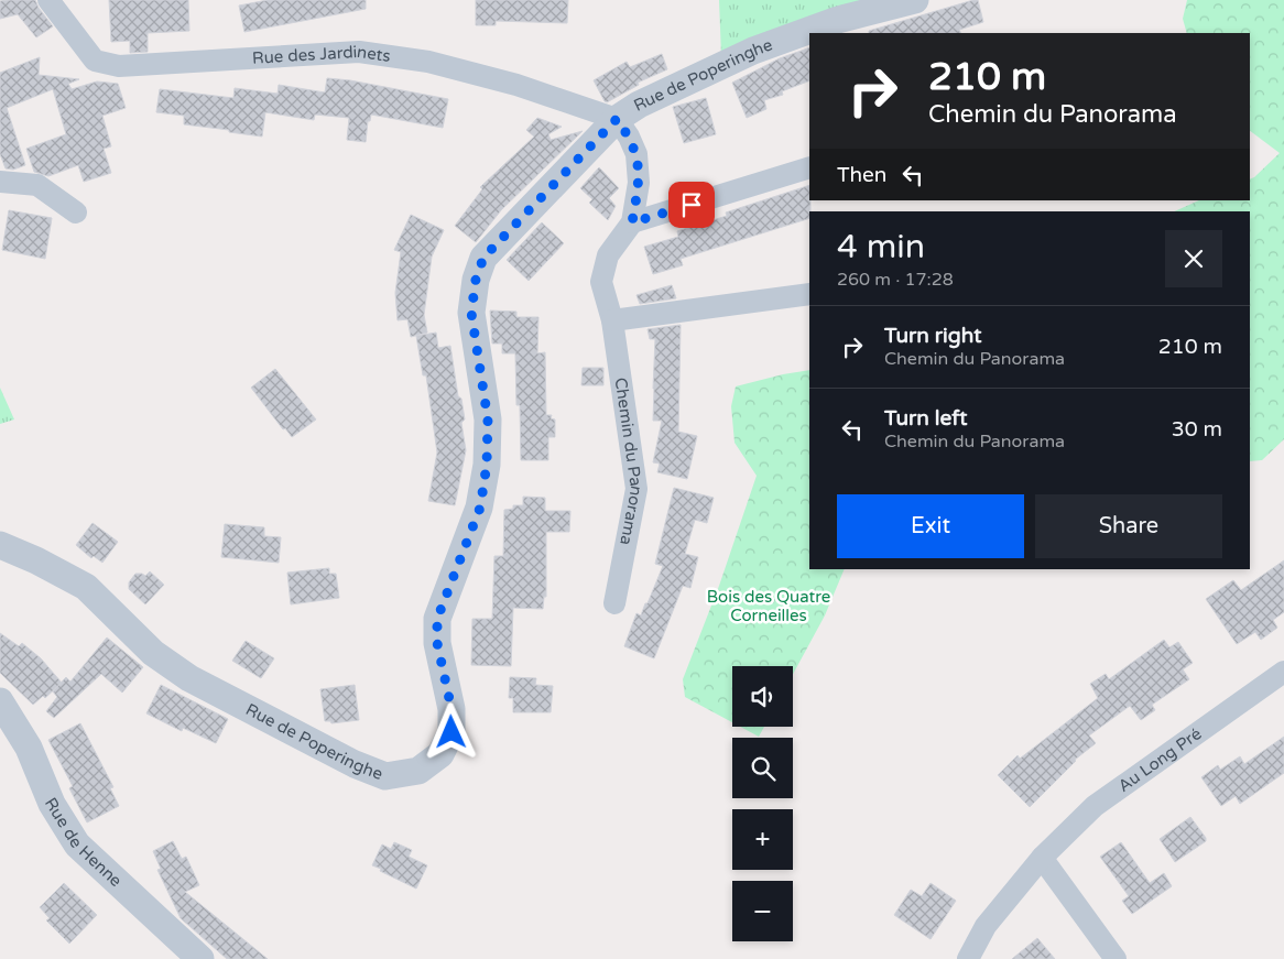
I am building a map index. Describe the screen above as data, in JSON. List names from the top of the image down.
{
  "streets": {
    "street": [
      "Rue des Jardinets",
      "Rue de Poperinghe",
      "Chemin du Panorama",
      "Au Long Pré",
      "Rue de Henne"
    ]
  },
  "crossings": [
    ["Rue des Jardinets", "Rue de Poperinghe"],
    ["Rue des Jardinets", "Chemin du Panorama"],
    ["Rue de Poperinghe", "Chemin du Panorama"]
  ],
  "parks": ["Bois des Quatre Corneilles"],
  "page": {
    "turn": ["210 m", "Chemin du Panorama"],
    "then": "Then",
    "heading": ["4 min", "260 m · 17:28"],
    "list": [
      {
        "name": "Turn right",
        "note": "Chemin du Panorama",
        "value": "210 m"
      },
      {
        "name": "Turn left",
        "note": "Chemin du Panorama",
        "value": "30 m"
      }
    ],
    "buttons": ["Exit", "Share"],
    "map_buttons": ["+", "−"]
  }
}
